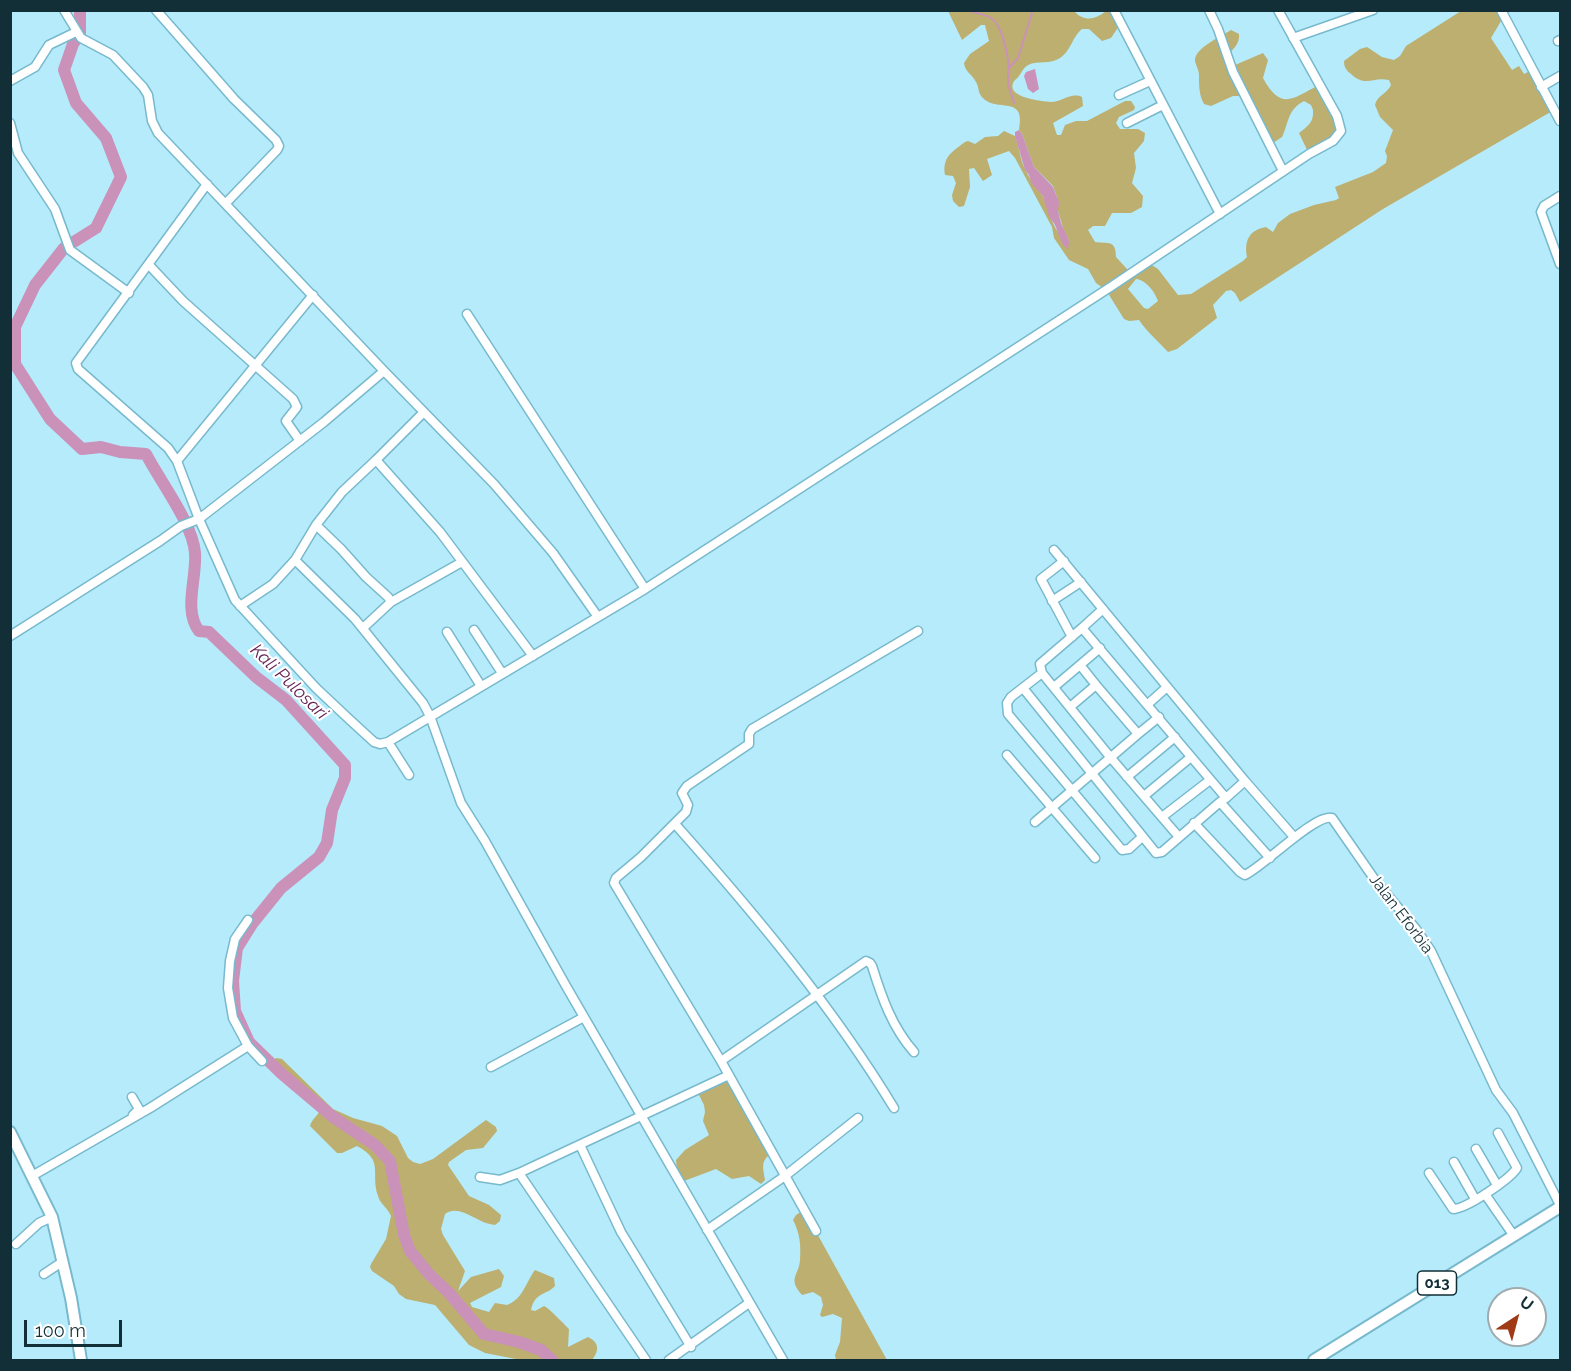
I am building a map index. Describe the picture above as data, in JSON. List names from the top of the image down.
{
  "streets": {
    "main road": ["013"],
    "street": ["Jalan Eforbia"]
  },
  "crossings": [
    ["Jalan Eforbia", "013"]
  ],
  "water": ["Kali Pulosari"],
  "scale_bar": "100 m",
  "north": "top right"
}
